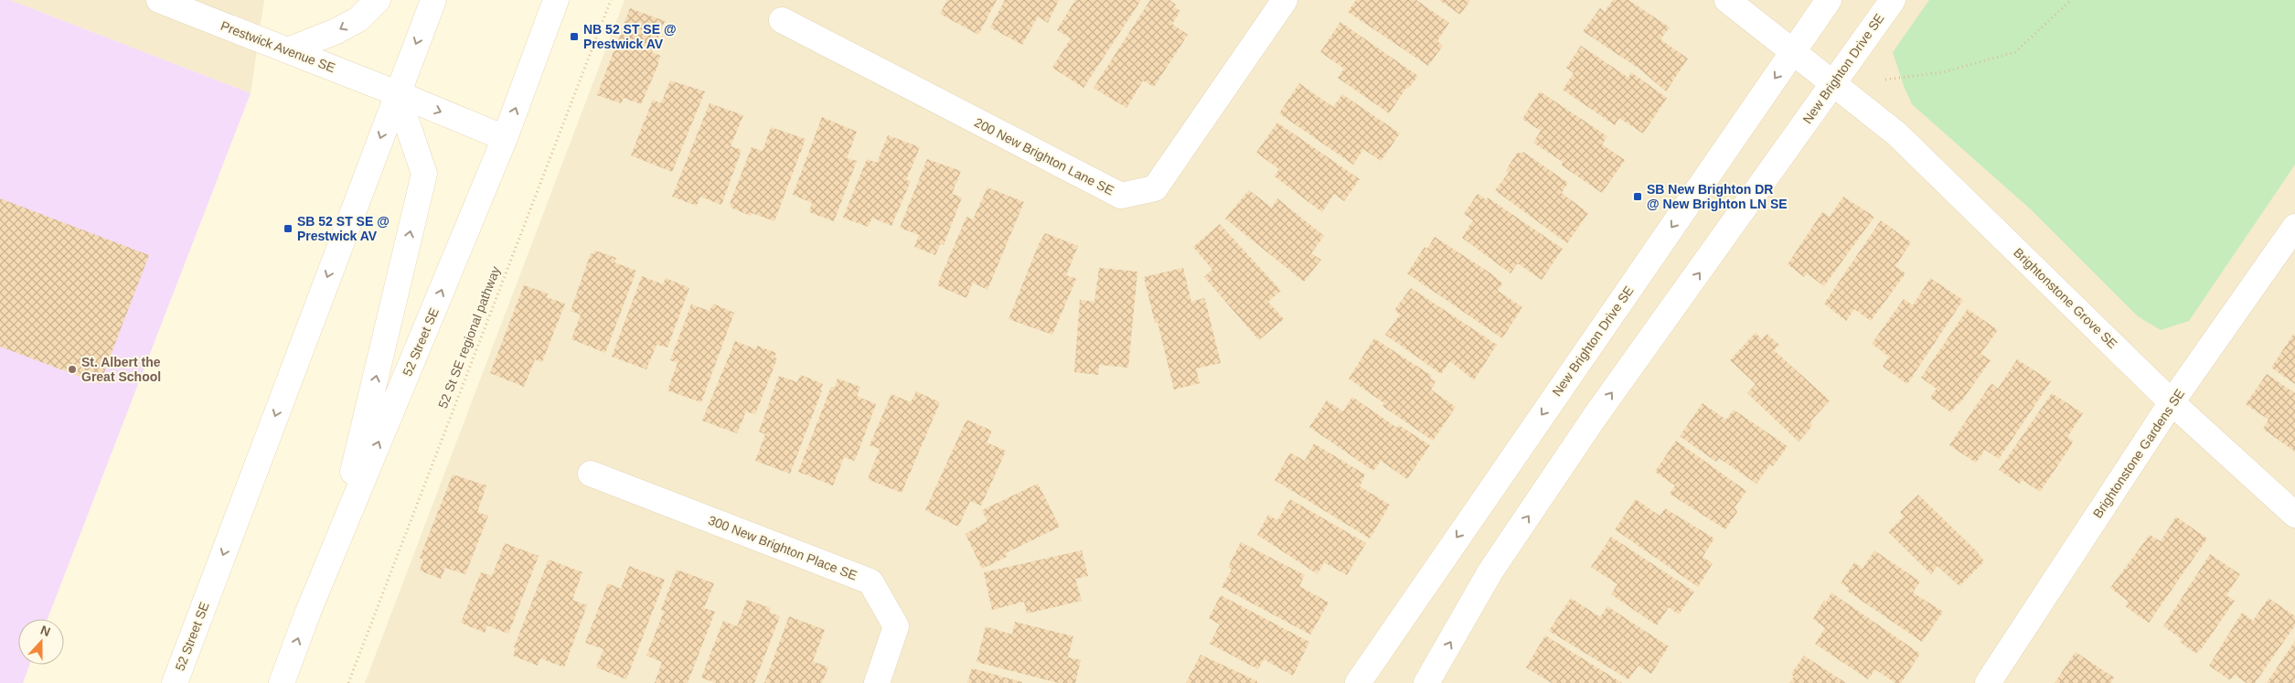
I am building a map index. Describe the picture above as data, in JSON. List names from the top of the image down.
{
  "streets": {
    "street": [
      "Prestwick Avenue SE",
      "New Brighton Drive SE",
      "200 New Brighton Lane SE",
      "Brightonstone Grove SE",
      "52 Street SE",
      "Brightonstone Gardens SE",
      "300 New Brighton Place SE"
    ],
    "path": ["52 St SE regional pathway"]
  },
  "crossings": [
    ["Prestwick Avenue SE", "52 Street SE"],
    ["New Brighton Drive SE", "Brightonstone Grove SE"],
    ["Brightonstone Grove SE", "Brightonstone Gardens SE"]
  ],
  "places": {
    "transit": ["NB 52 ST SE @ Prestwick AV", "SB New Brighton DR @ New Brighton LN SE", "SB 52 ST SE @ Prestwick AV"],
    "other": ["St. Albert the Great School"]
  },
  "north": "top"
}
